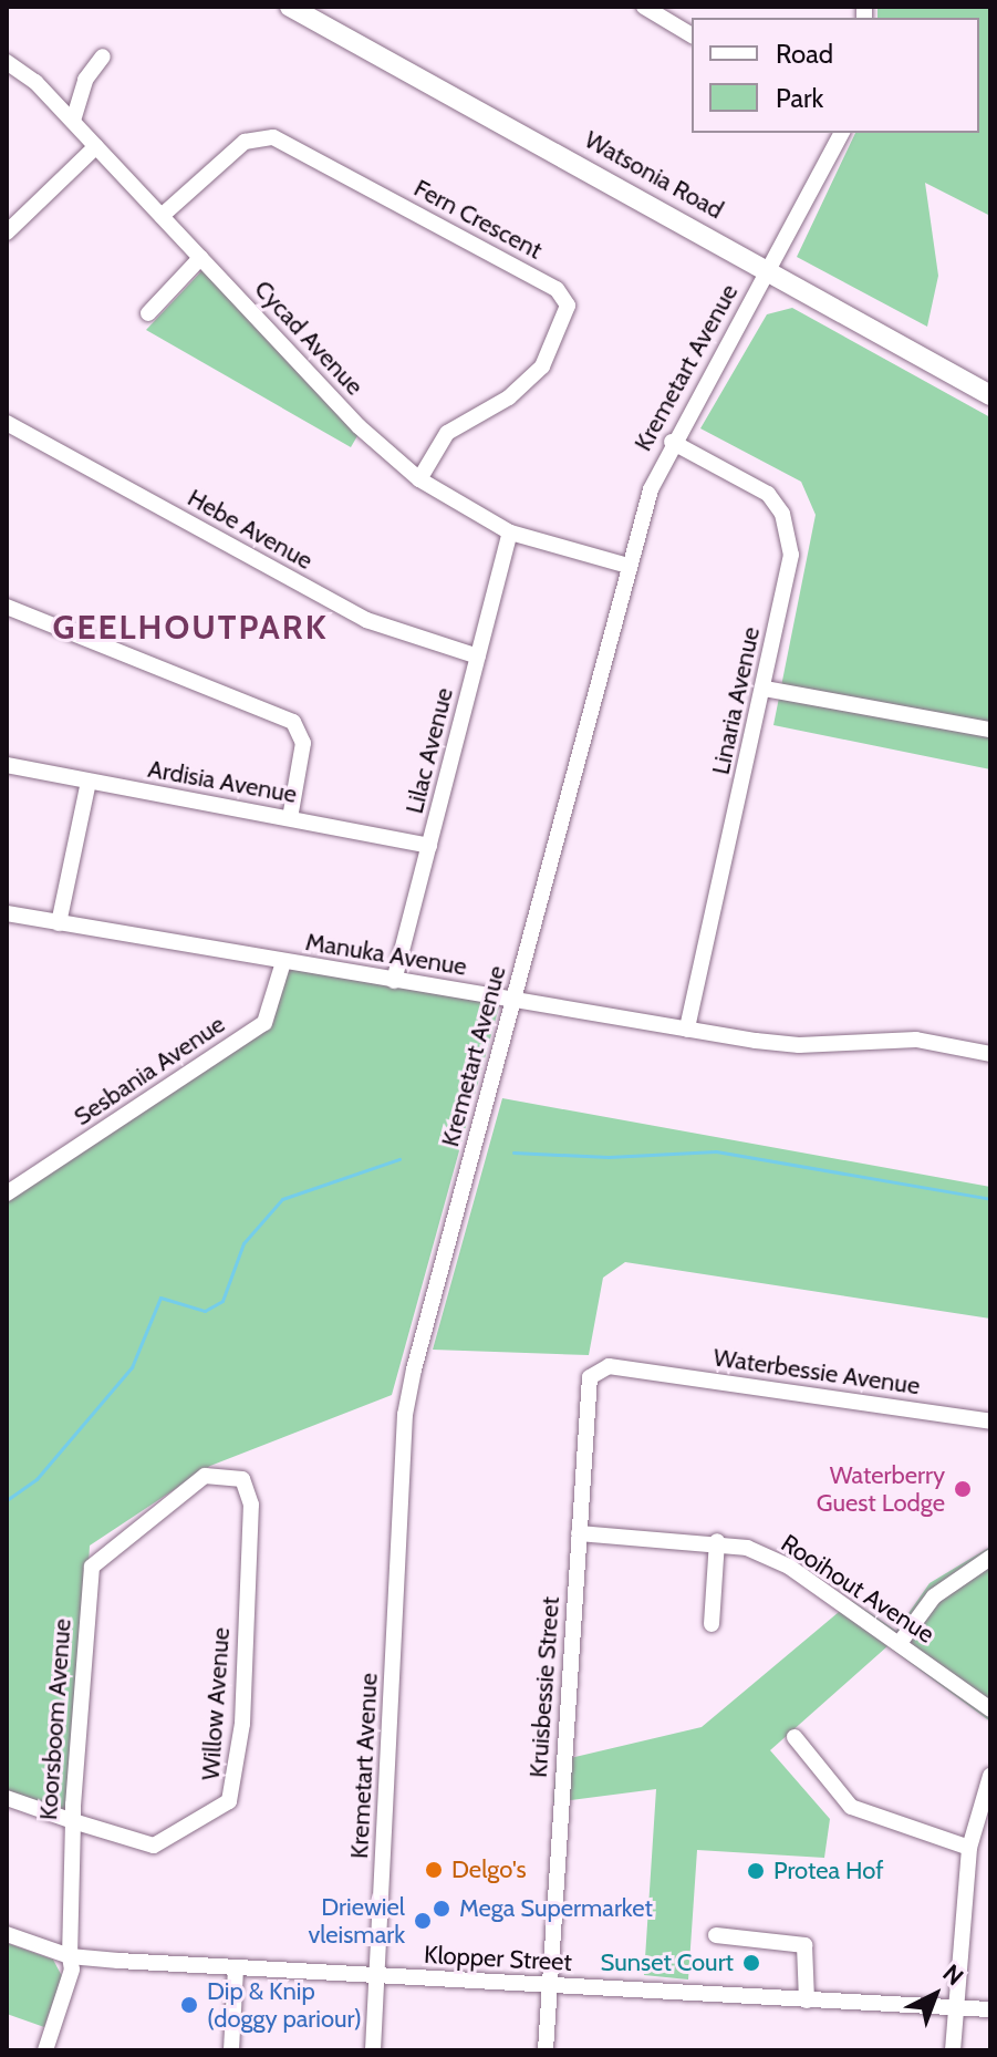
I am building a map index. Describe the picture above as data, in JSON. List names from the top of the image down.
{
  "streets": {
    "main road": ["Watsonia Road"],
    "street": [
      "Fern Crescent",
      "Cycad Avenue",
      "Kremetart Avenue",
      "Hebe Avenue",
      "Linaria Avenue",
      "Lilac Avenue",
      "Ardisia Avenue",
      "Manuka Avenue",
      "Sesbania Avenue",
      "Waterbessie Avenue",
      "Rooihout Avenue",
      "Kruisbessie Street",
      "Willow Avenue",
      "Koorsboom Avenue",
      "Klopper Street"
    ]
  },
  "crossings": [
    ["Watsonia Road", "Kremetart Avenue"],
    ["Fern Crescent", "Cycad Avenue"],
    ["Cycad Avenue", "Kremetart Avenue"],
    ["Cycad Avenue", "Lilac Avenue"],
    ["Kremetart Avenue", "Linaria Avenue"],
    ["Kremetart Avenue", "Manuka Avenue"],
    ["Kremetart Avenue", "Klopper Street"],
    ["Hebe Avenue", "Lilac Avenue"],
    ["Linaria Avenue", "Manuka Avenue"],
    ["Lilac Avenue", "Ardisia Avenue"],
    ["Lilac Avenue", "Manuka Avenue"],
    ["Manuka Avenue", "Sesbania Avenue"],
    ["Waterbessie Avenue", "Kruisbessie Street"],
    ["Rooihout Avenue", "Kruisbessie Street"],
    ["Kruisbessie Street", "Klopper Street"],
    ["Willow Avenue", "Koorsboom Avenue"],
    ["Koorsboom Avenue", "Klopper Street"]
  ],
  "districts": ["GEELHOUTPARK"],
  "places": [
    "Waterberry Guest Lodge",
    "Delgo's",
    "Protea Hof",
    "Mega Supermarket",
    "Driewiel vleismark",
    "Sunset Court",
    "Dip & Knip (doggy pariour)"
  ],
  "legend": ["Road", "Park"],
  "north": "top right"
}
